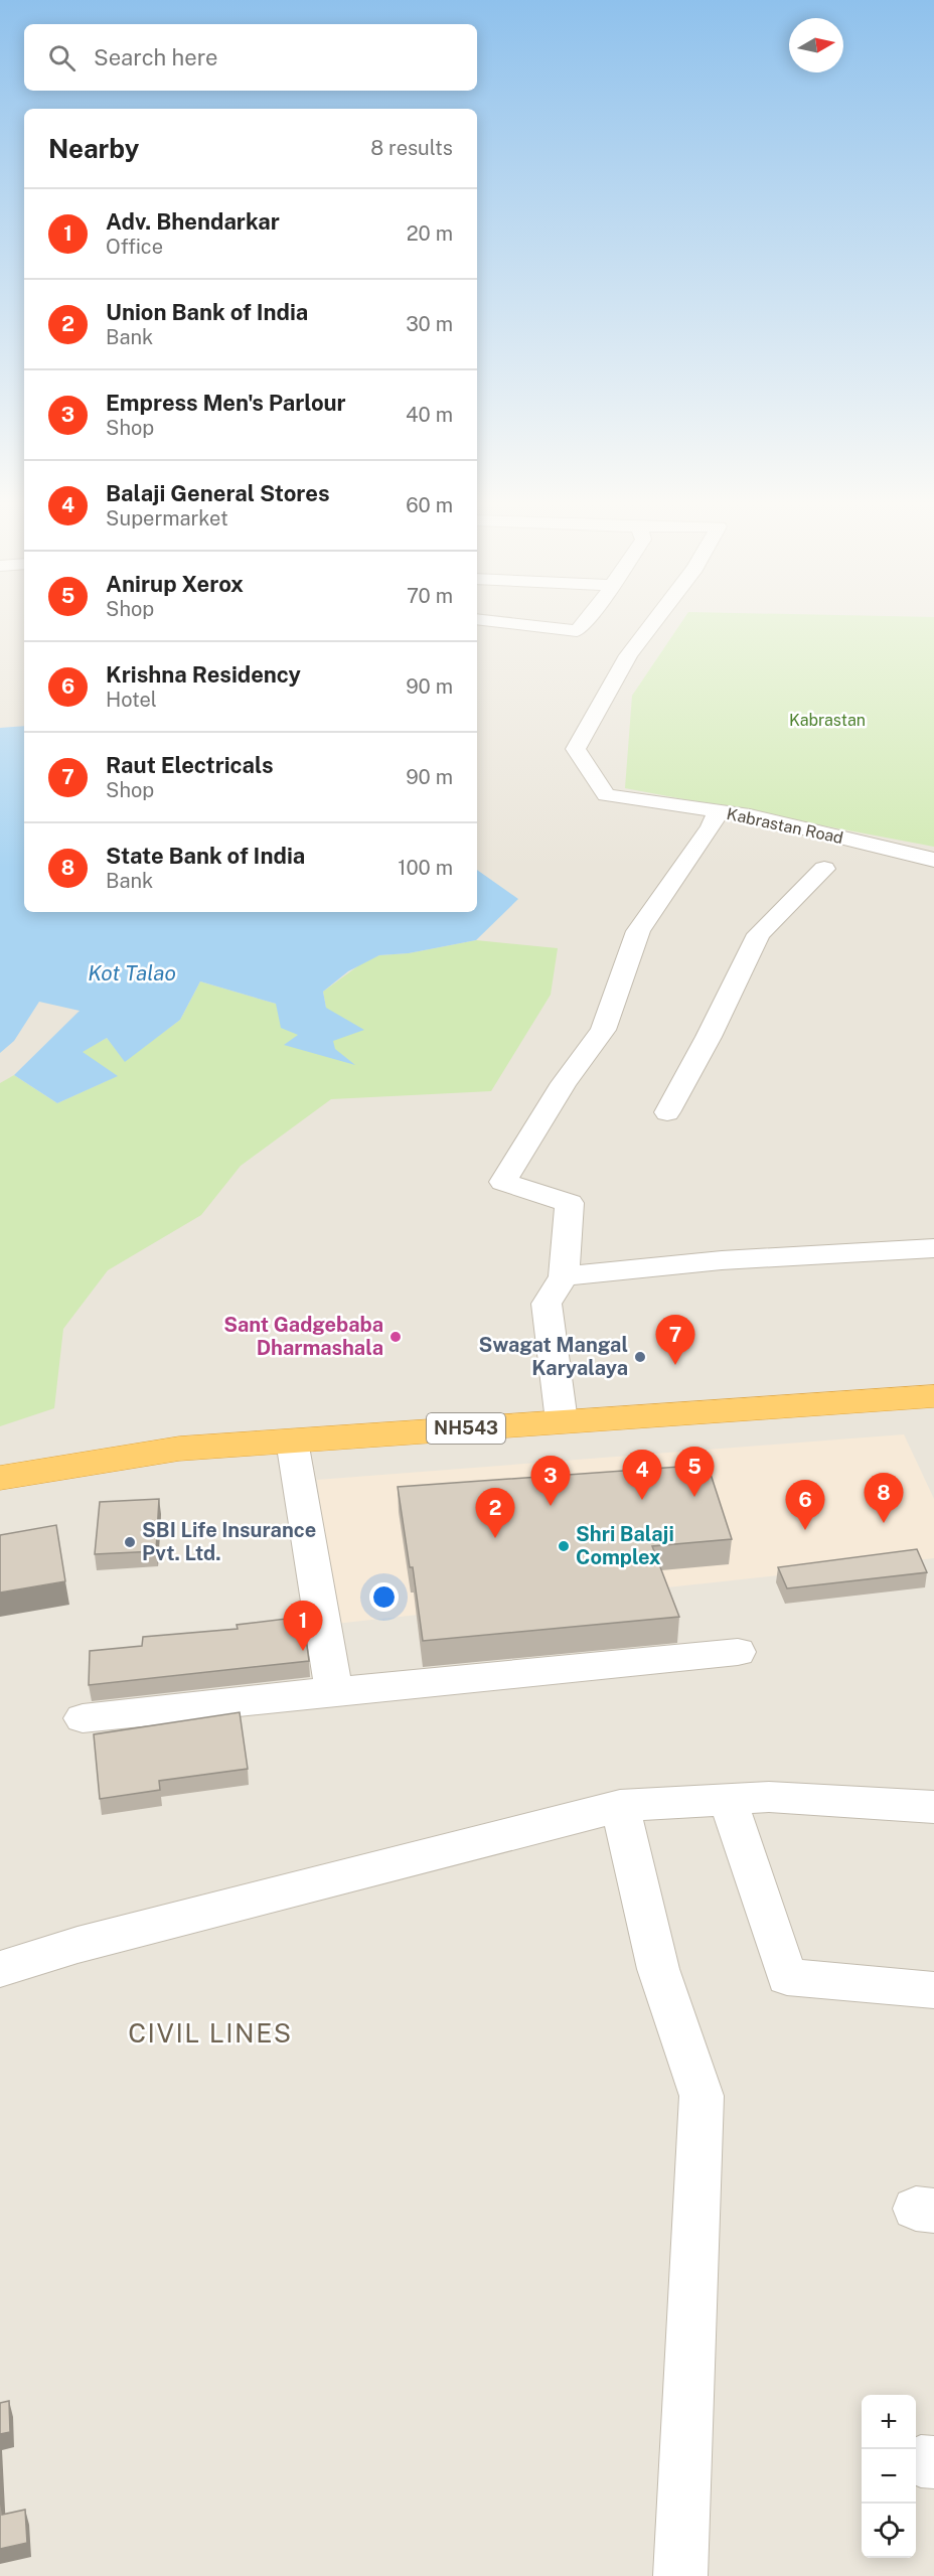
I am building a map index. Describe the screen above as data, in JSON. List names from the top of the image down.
{
  "streets": {
    "highway": ["NH543"],
    "street": ["Kabrastan Road"]
  },
  "districts": ["CIVIL LINES"],
  "water": ["Kot Talao"],
  "parks": ["Kabrastan"],
  "places": [
    "Sant Gadgebaba Dharmashala",
    "Swagat Mangal Karyalaya",
    "SBI Life Insurance Pvt. Ltd.",
    "Shri Balaji Complex"
  ],
  "north": "right",
  "page": {
    "search": "Search here",
    "heading": ["Nearby", "8 results"],
    "list": [
      {
        "mark": "1",
        "name": "Adv. Bhendarkar",
        "note": "Office",
        "value": "20 m"
      },
      {
        "mark": "2",
        "name": "Union Bank of India",
        "note": "Bank",
        "value": "30 m"
      },
      {
        "mark": "3",
        "name": "Empress Men's Parlour",
        "note": "Shop",
        "value": "40 m"
      },
      {
        "mark": "4",
        "name": "Balaji General Stores",
        "note": "Supermarket",
        "value": "60 m"
      },
      {
        "mark": "5",
        "name": "Anirup Xerox",
        "note": "Shop",
        "value": "70 m"
      },
      {
        "mark": "6",
        "name": "Krishna Residency",
        "note": "Hotel",
        "value": "90 m"
      },
      {
        "mark": "7",
        "name": "Raut Electricals",
        "note": "Shop",
        "value": "90 m"
      },
      {
        "mark": "8",
        "name": "State Bank of India",
        "note": "Bank",
        "value": "100 m"
      }
    ],
    "pins": [
      "7",
      "5",
      "4",
      "3",
      "8",
      "6",
      "2",
      "1"
    ],
    "map_buttons": ["+", "−"]
  }
}
